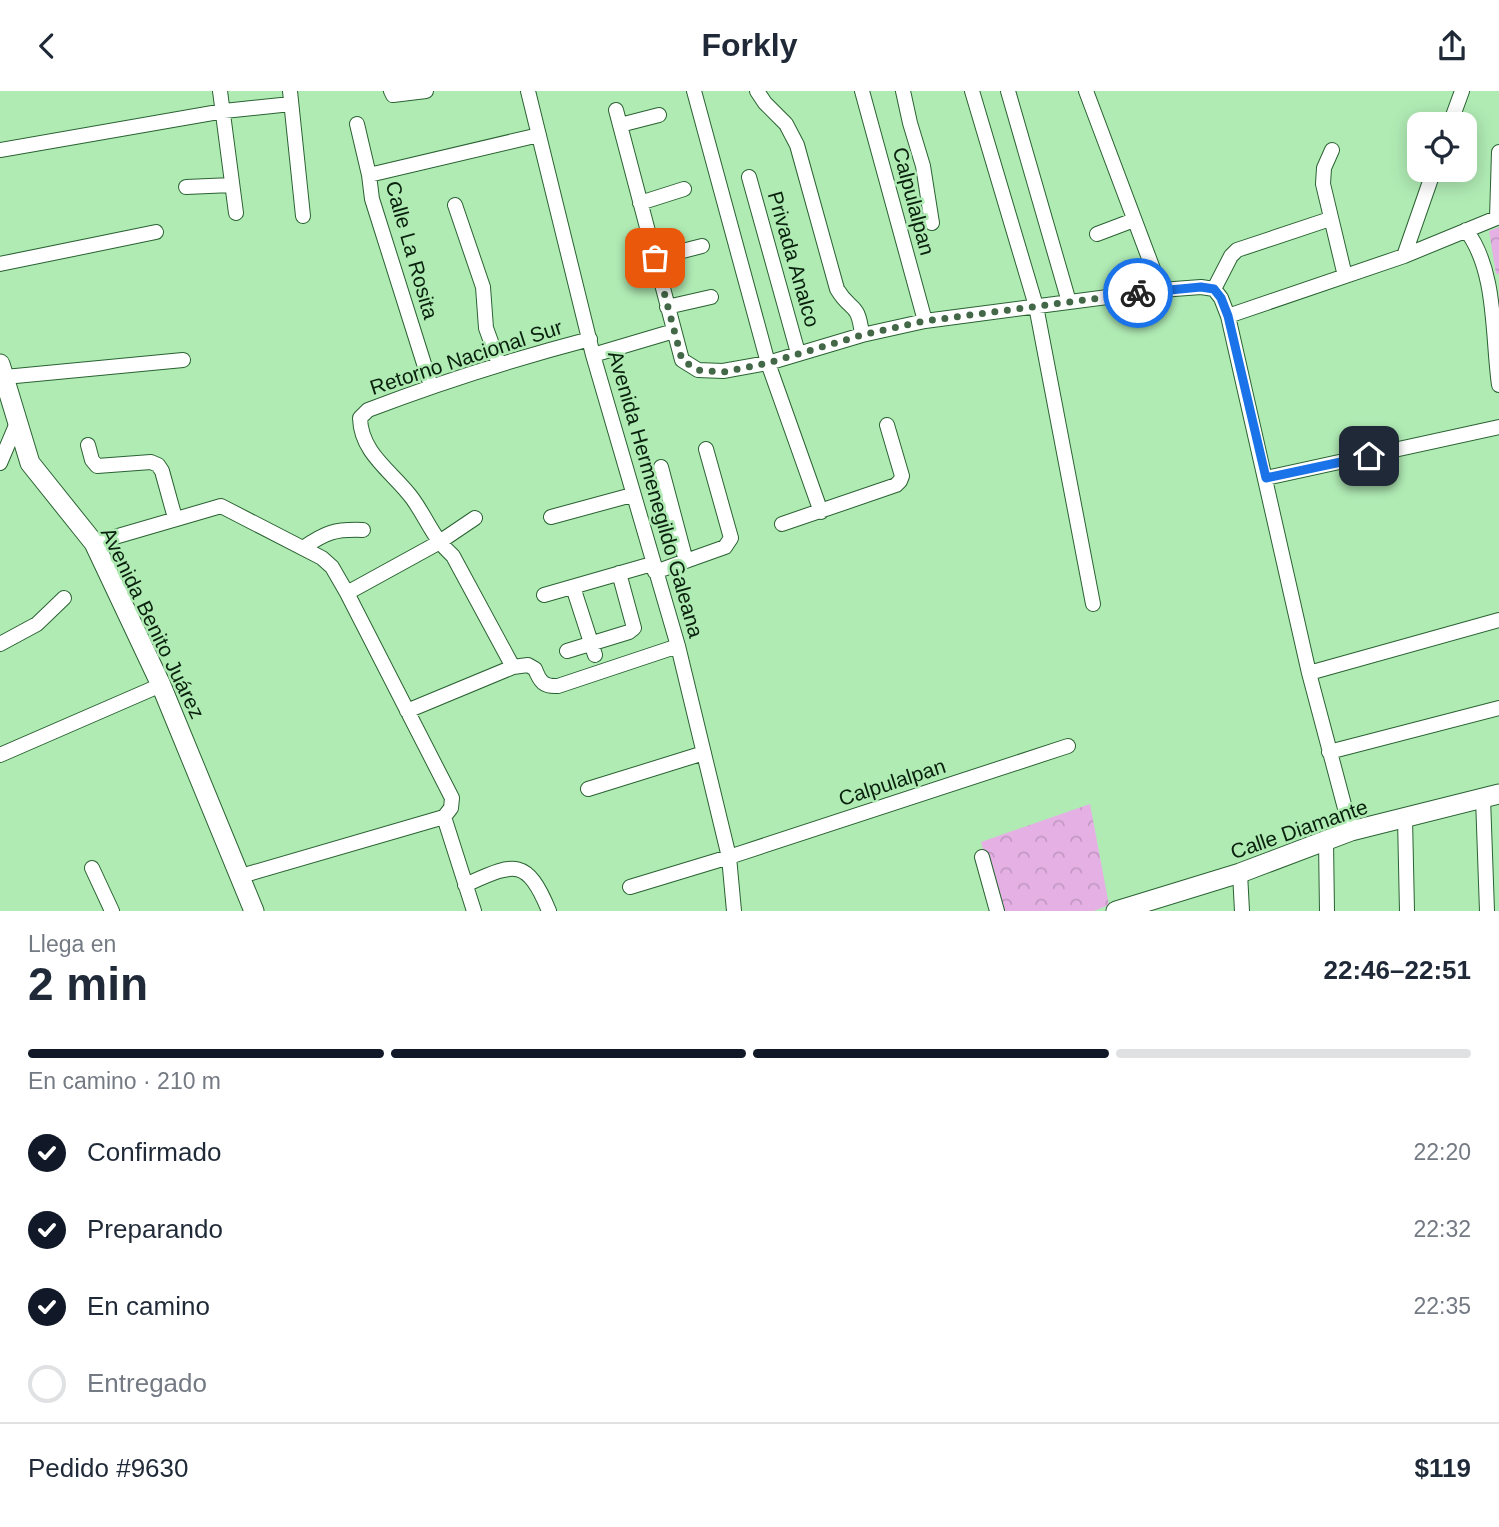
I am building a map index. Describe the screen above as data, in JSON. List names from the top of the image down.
{
  "streets": {
    "main road": ["Avenida Benito Juárez", "Calle Diamante"],
    "street": [
      "Calpulalpan",
      "Calle La Rosita",
      "Privada Analco",
      "Retorno Nacional Sur",
      "Avenida Hermenegildo Galeana"
    ]
  },
  "crossings": [
    ["Calpulalpan", "Avenida Hermenegildo Galeana"],
    ["Calle La Rosita", "Retorno Nacional Sur"],
    ["Retorno Nacional Sur", "Avenida Hermenegildo Galeana"]
  ],
  "page": {
    "header": "Forkly",
    "heading": ["2 min", "Llega en", "22:46–22:51"],
    "panel": ["Pedido #9630", "$119"],
    "bar": "En camino · 210 m",
    "list": [
      ["Confirmado", "22:20"],
      ["Preparando", "22:32"],
      ["En camino", "22:35"],
      "Entregado"
    ]
  }
}
